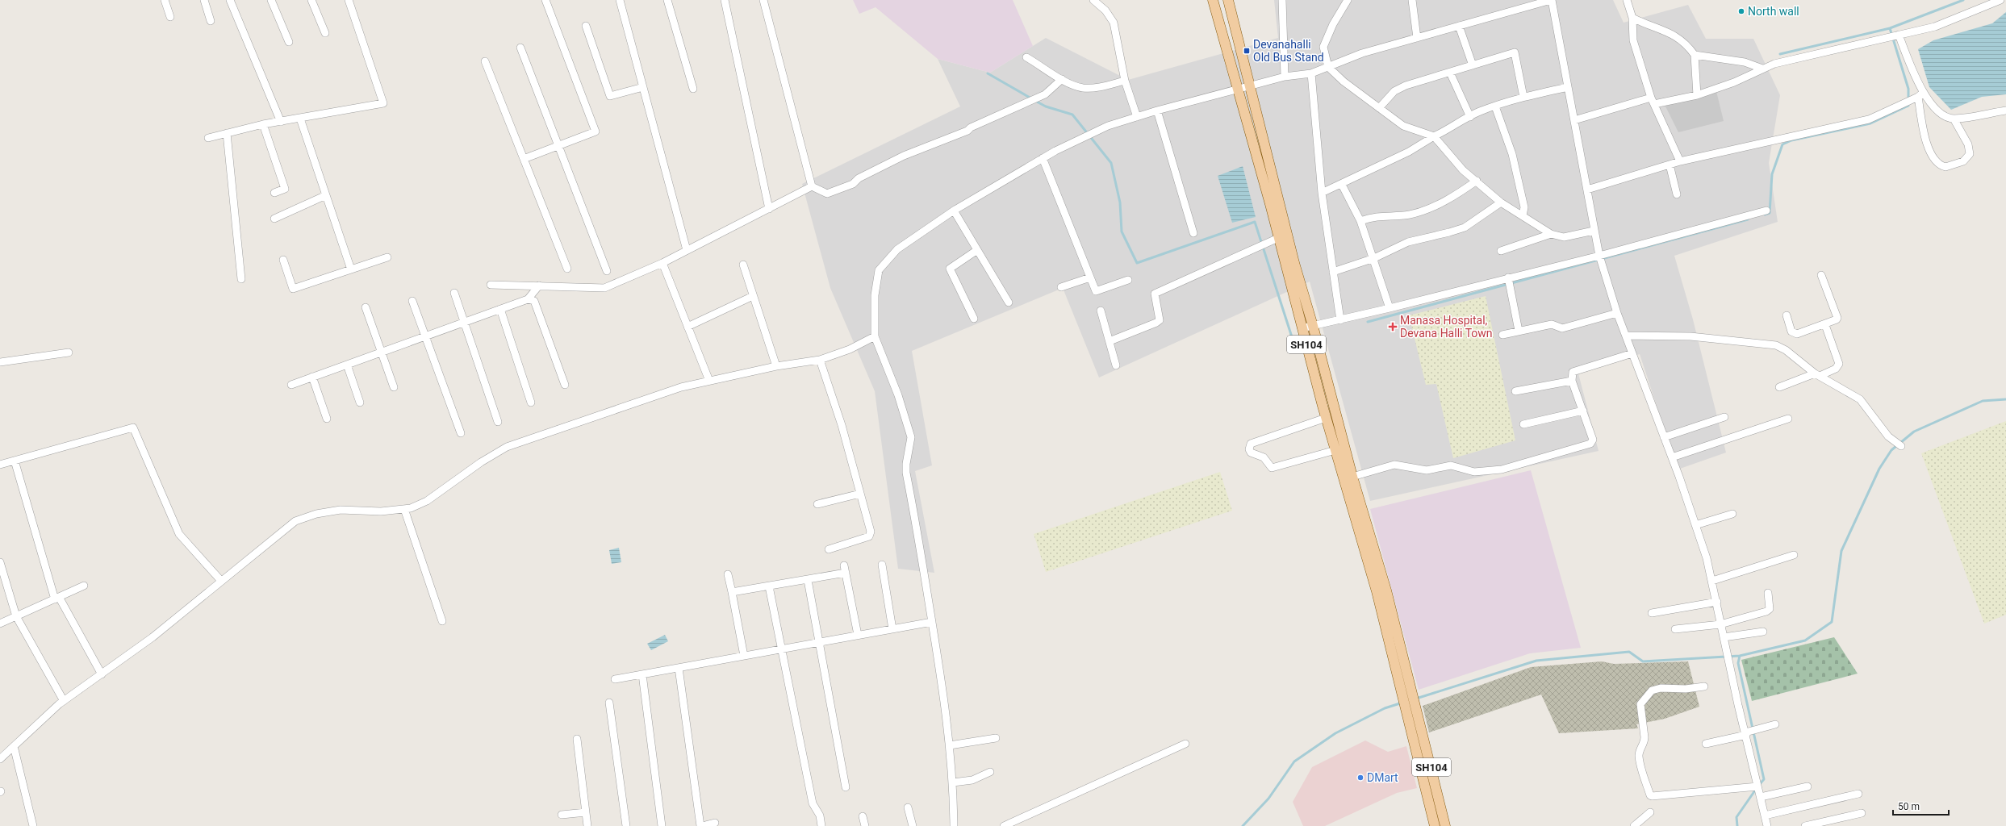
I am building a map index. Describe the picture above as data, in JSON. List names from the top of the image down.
{
  "streets": {
    "main road": ["SH104"]
  },
  "places": {
    "other": ["North wall", "DMart"],
    "transit": ["Devanahalli Old Bus Stand"],
    "health": ["Manasa Hospital, Devana Halli Town"]
  },
  "scale_bar": "50 m"
}
